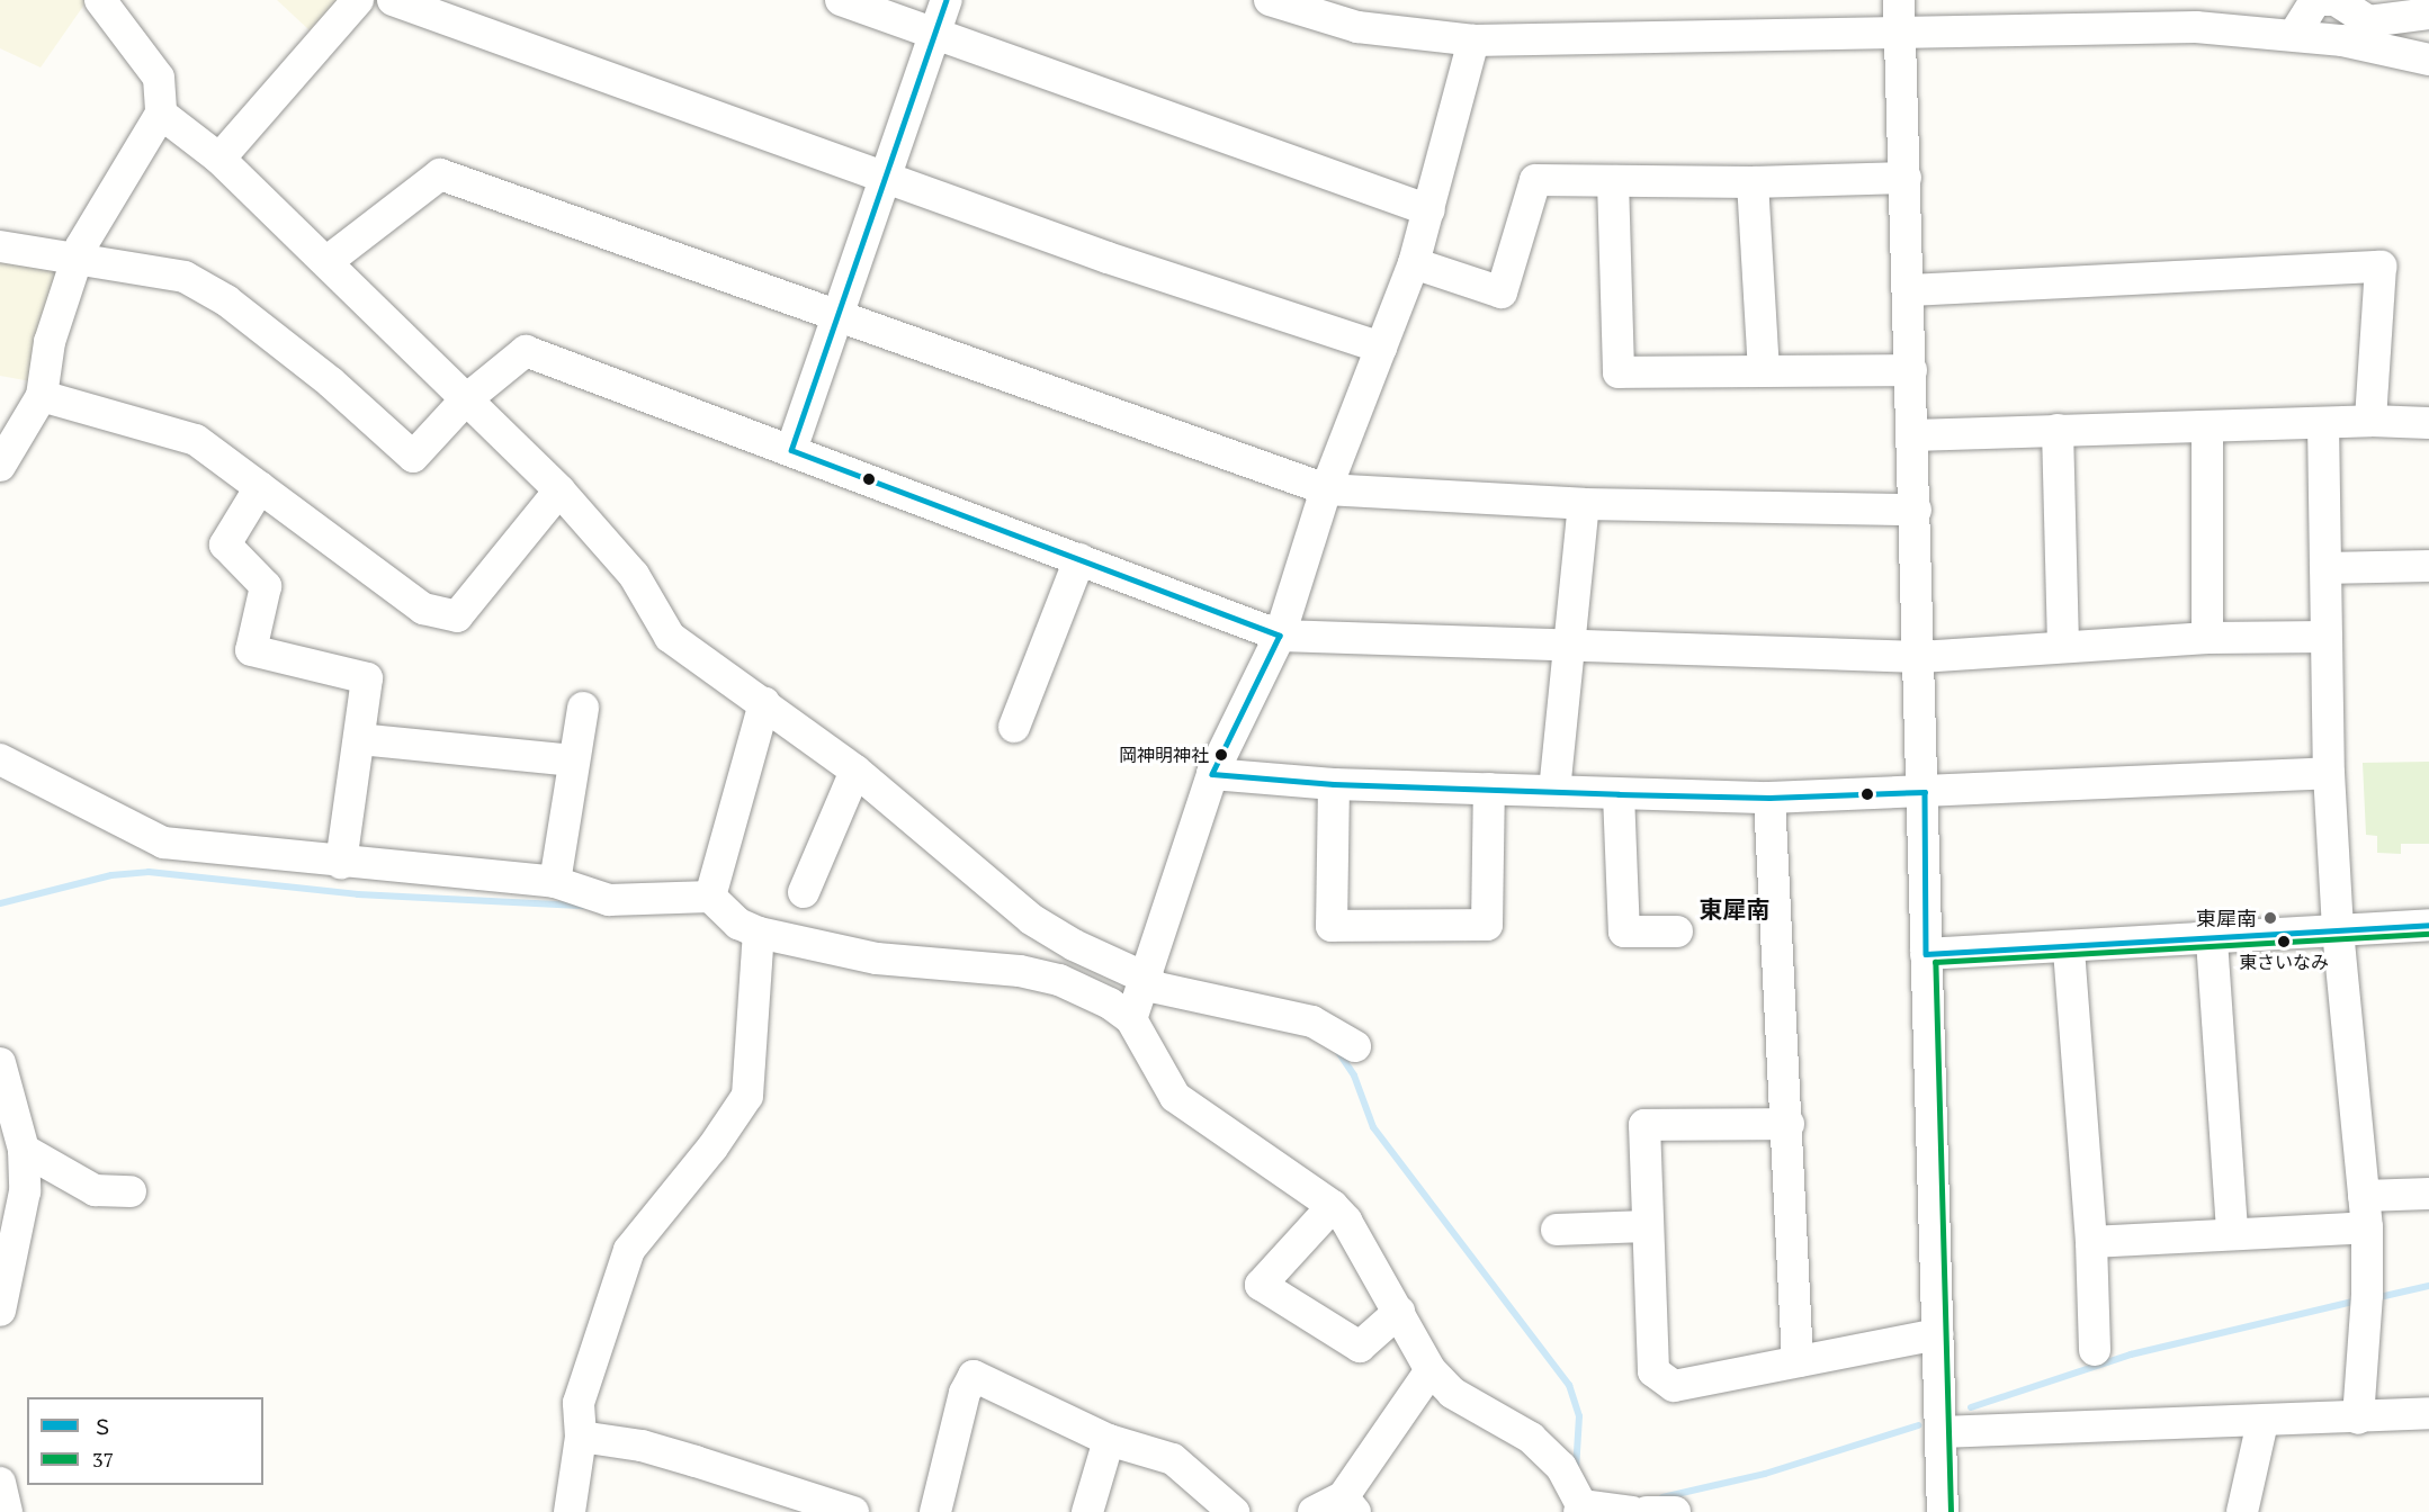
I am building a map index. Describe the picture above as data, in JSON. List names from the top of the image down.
{
  "districts": ["東犀南"],
  "places": ["岡神明神社", "東犀南", "東さいなみ"],
  "lines": ["transit line Ｓ", "transit line 37"],
  "legend": ["Ｓ", "37"]
}
